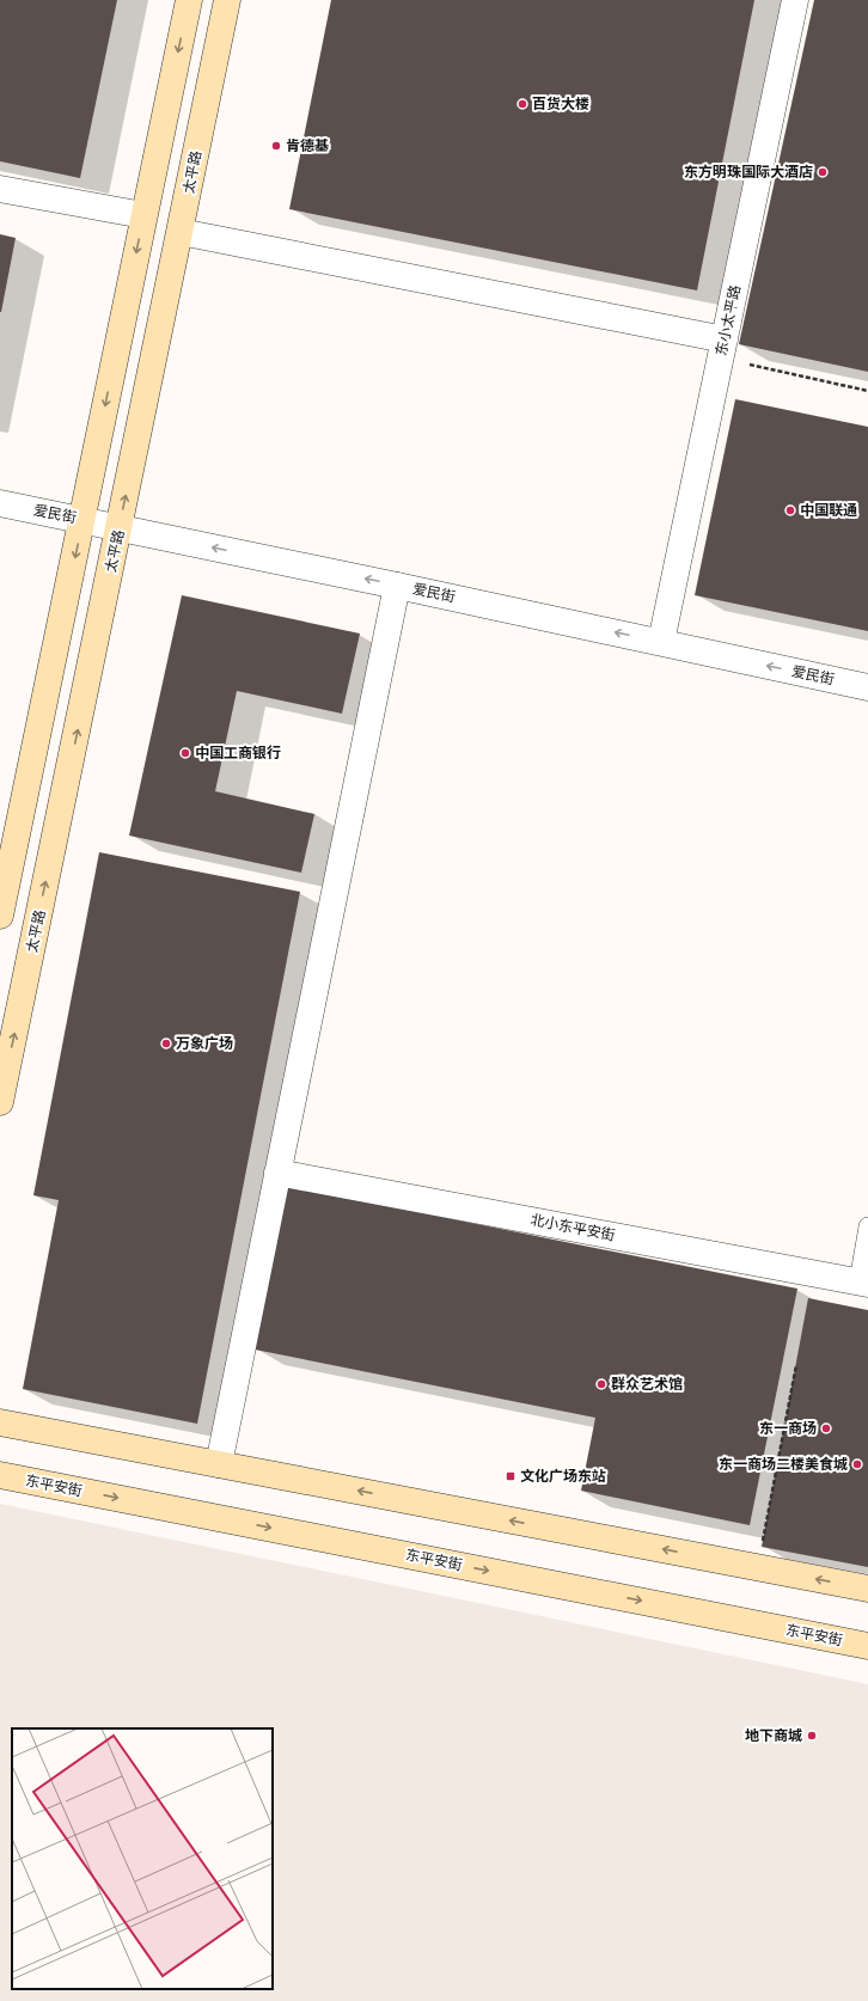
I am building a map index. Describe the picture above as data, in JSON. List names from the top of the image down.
{
  "streets": {
    "main road": ["太平路", "东平安街"],
    "street": ["东小太平路", "爱民街", "北小东平安街"]
  },
  "crossings": [
    ["太平路", "爱民街"],
    ["东小太平路", "爱民街"]
  ],
  "one_way": ["爱民街"],
  "places": {
    "other": [
      "百货大楼",
      "肯德基",
      "东方明珠国际大酒店",
      "中国联通",
      "中国工商银行",
      "万象广场",
      "群众艺术馆",
      "东一商场",
      "东一商场二楼美食城",
      "地下商城"
    ],
    "transit": ["文化广场东站"]
  }
}
